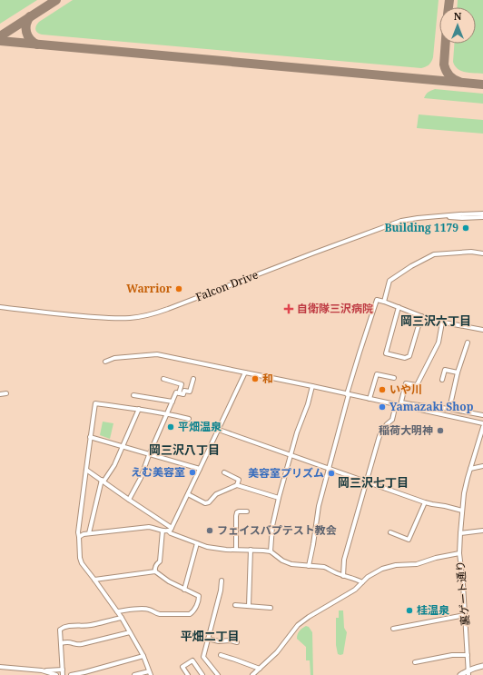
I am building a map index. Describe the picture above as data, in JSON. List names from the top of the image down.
{
  "streets": {
    "street": ["Falcon Drive", "裏ゲート通り"]
  },
  "districts": [
    "岡三沢六丁目",
    "岡三沢八丁目",
    "岡三沢七丁目",
    "平畑二丁目"
  ],
  "places": {
    "other": [
      "Building 1179",
      "Warrior",
      "和",
      "いや川",
      "Yamazaki Shop",
      "平畑温泉",
      "稲荷大明神",
      "えむ美容室",
      "美容室プリズム",
      "フェイスバプテスト教会",
      "桂温泉"
    ],
    "health": ["自衛隊三沢病院"]
  },
  "north": "top"
}
